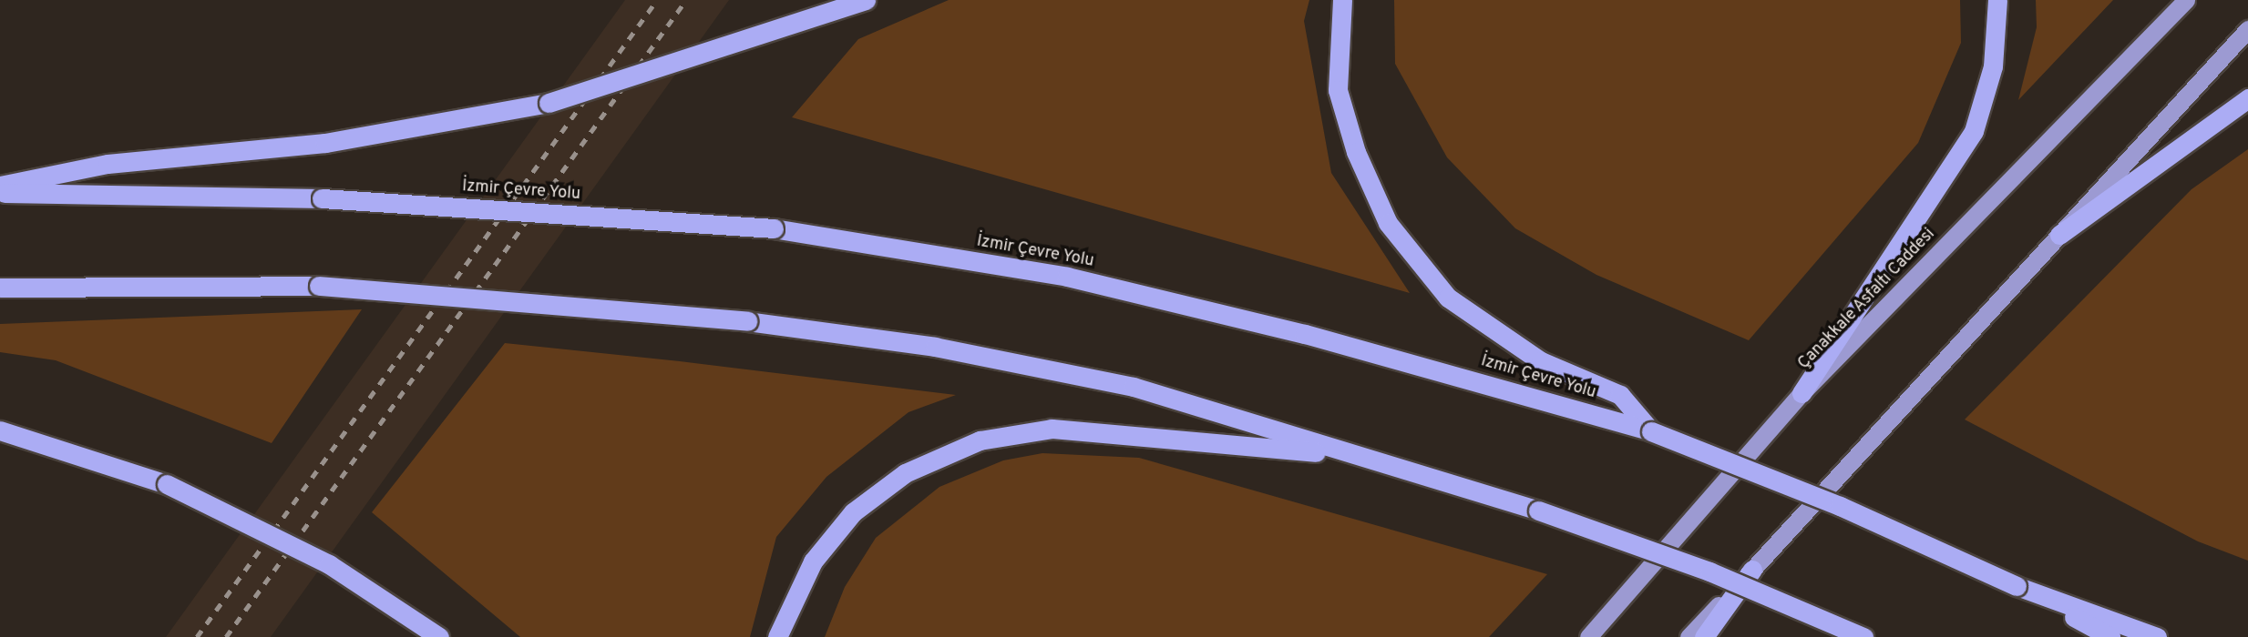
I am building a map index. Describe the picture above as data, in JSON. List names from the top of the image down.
{
  "streets": {
    "highway": ["İzmir Çevre Yolu", "Çanakkale Asfaltı Caddesi"]
  }
}
